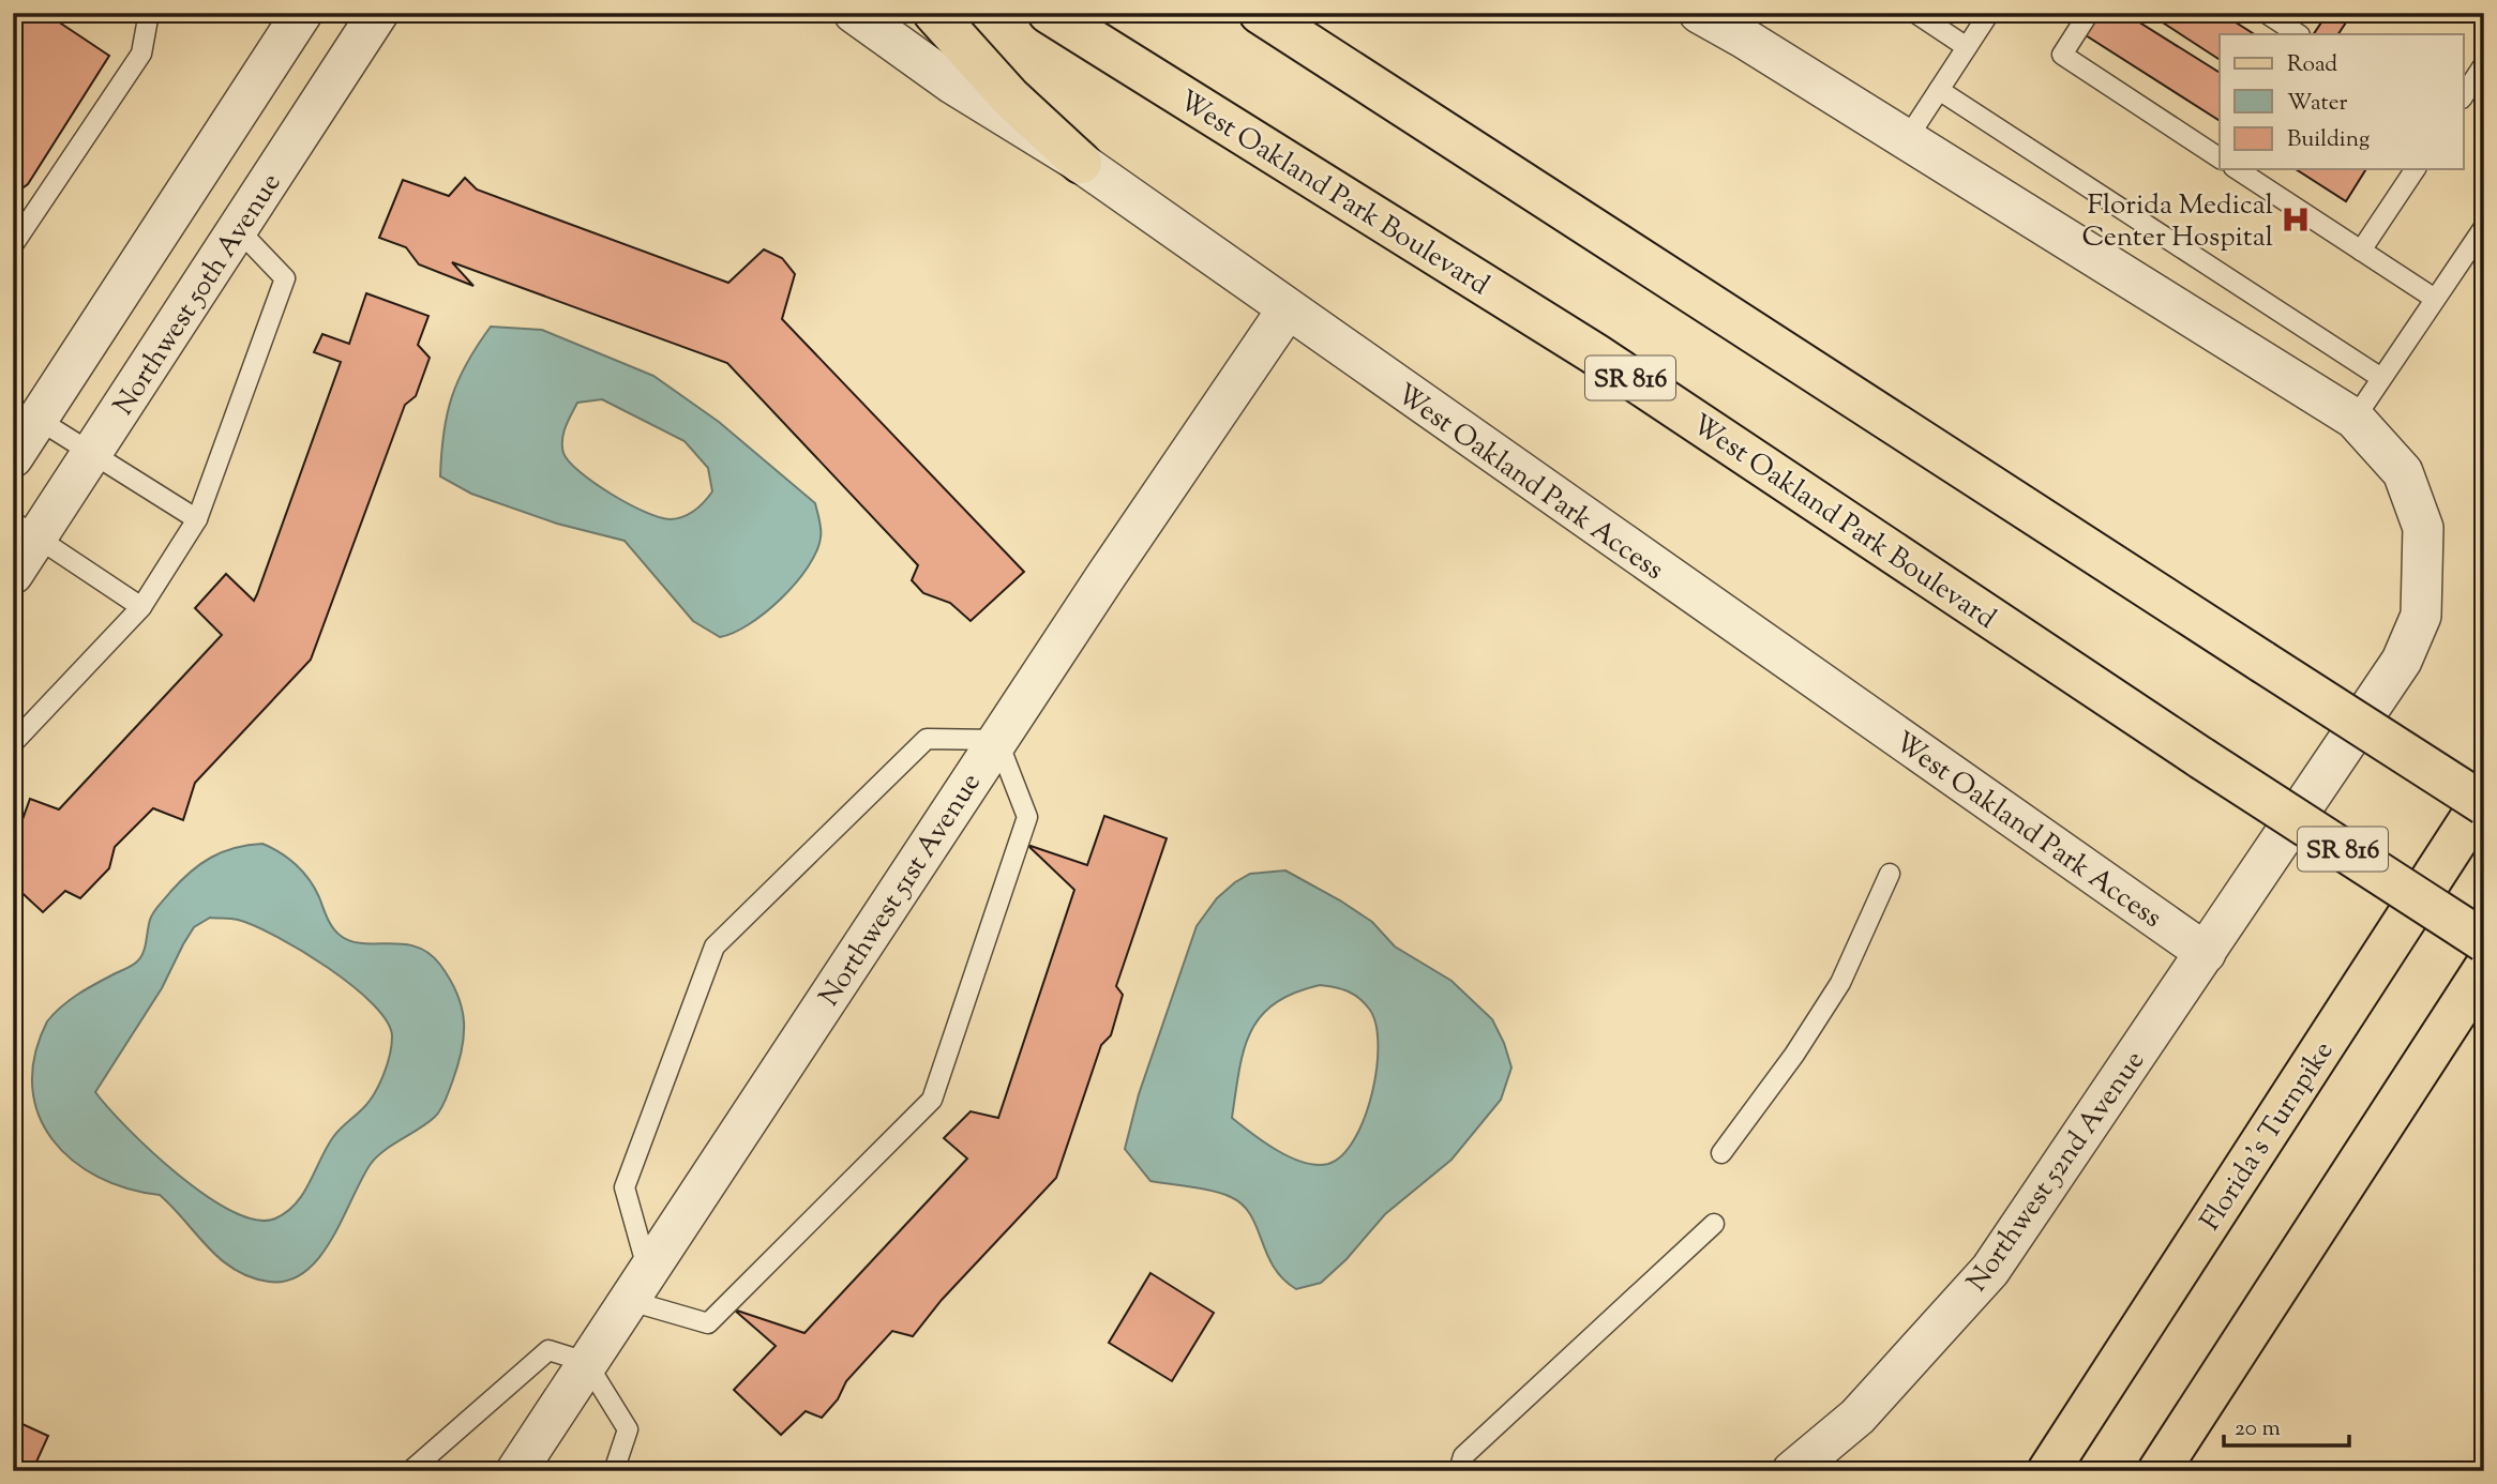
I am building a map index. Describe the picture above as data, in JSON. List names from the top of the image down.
{
  "streets": {
    "main road": ["West Oakland Park Boulevard", "SR 816", "Florida's Turnpike"],
    "street": [
      "Northwest 50th Avenue",
      "West Oakland Park Access",
      "Northwest 51st Avenue",
      "Northwest 52nd Avenue"
    ]
  },
  "crossings": [
    ["West Oakland Park Access", "Northwest 51st Avenue"],
    ["West Oakland Park Access", "Northwest 52nd Avenue"]
  ],
  "places": {
    "hospital": ["Florida Medical Center Hospital"]
  },
  "legend": ["Road", "Water", "Building"],
  "scale_bar": "20 m"
}
